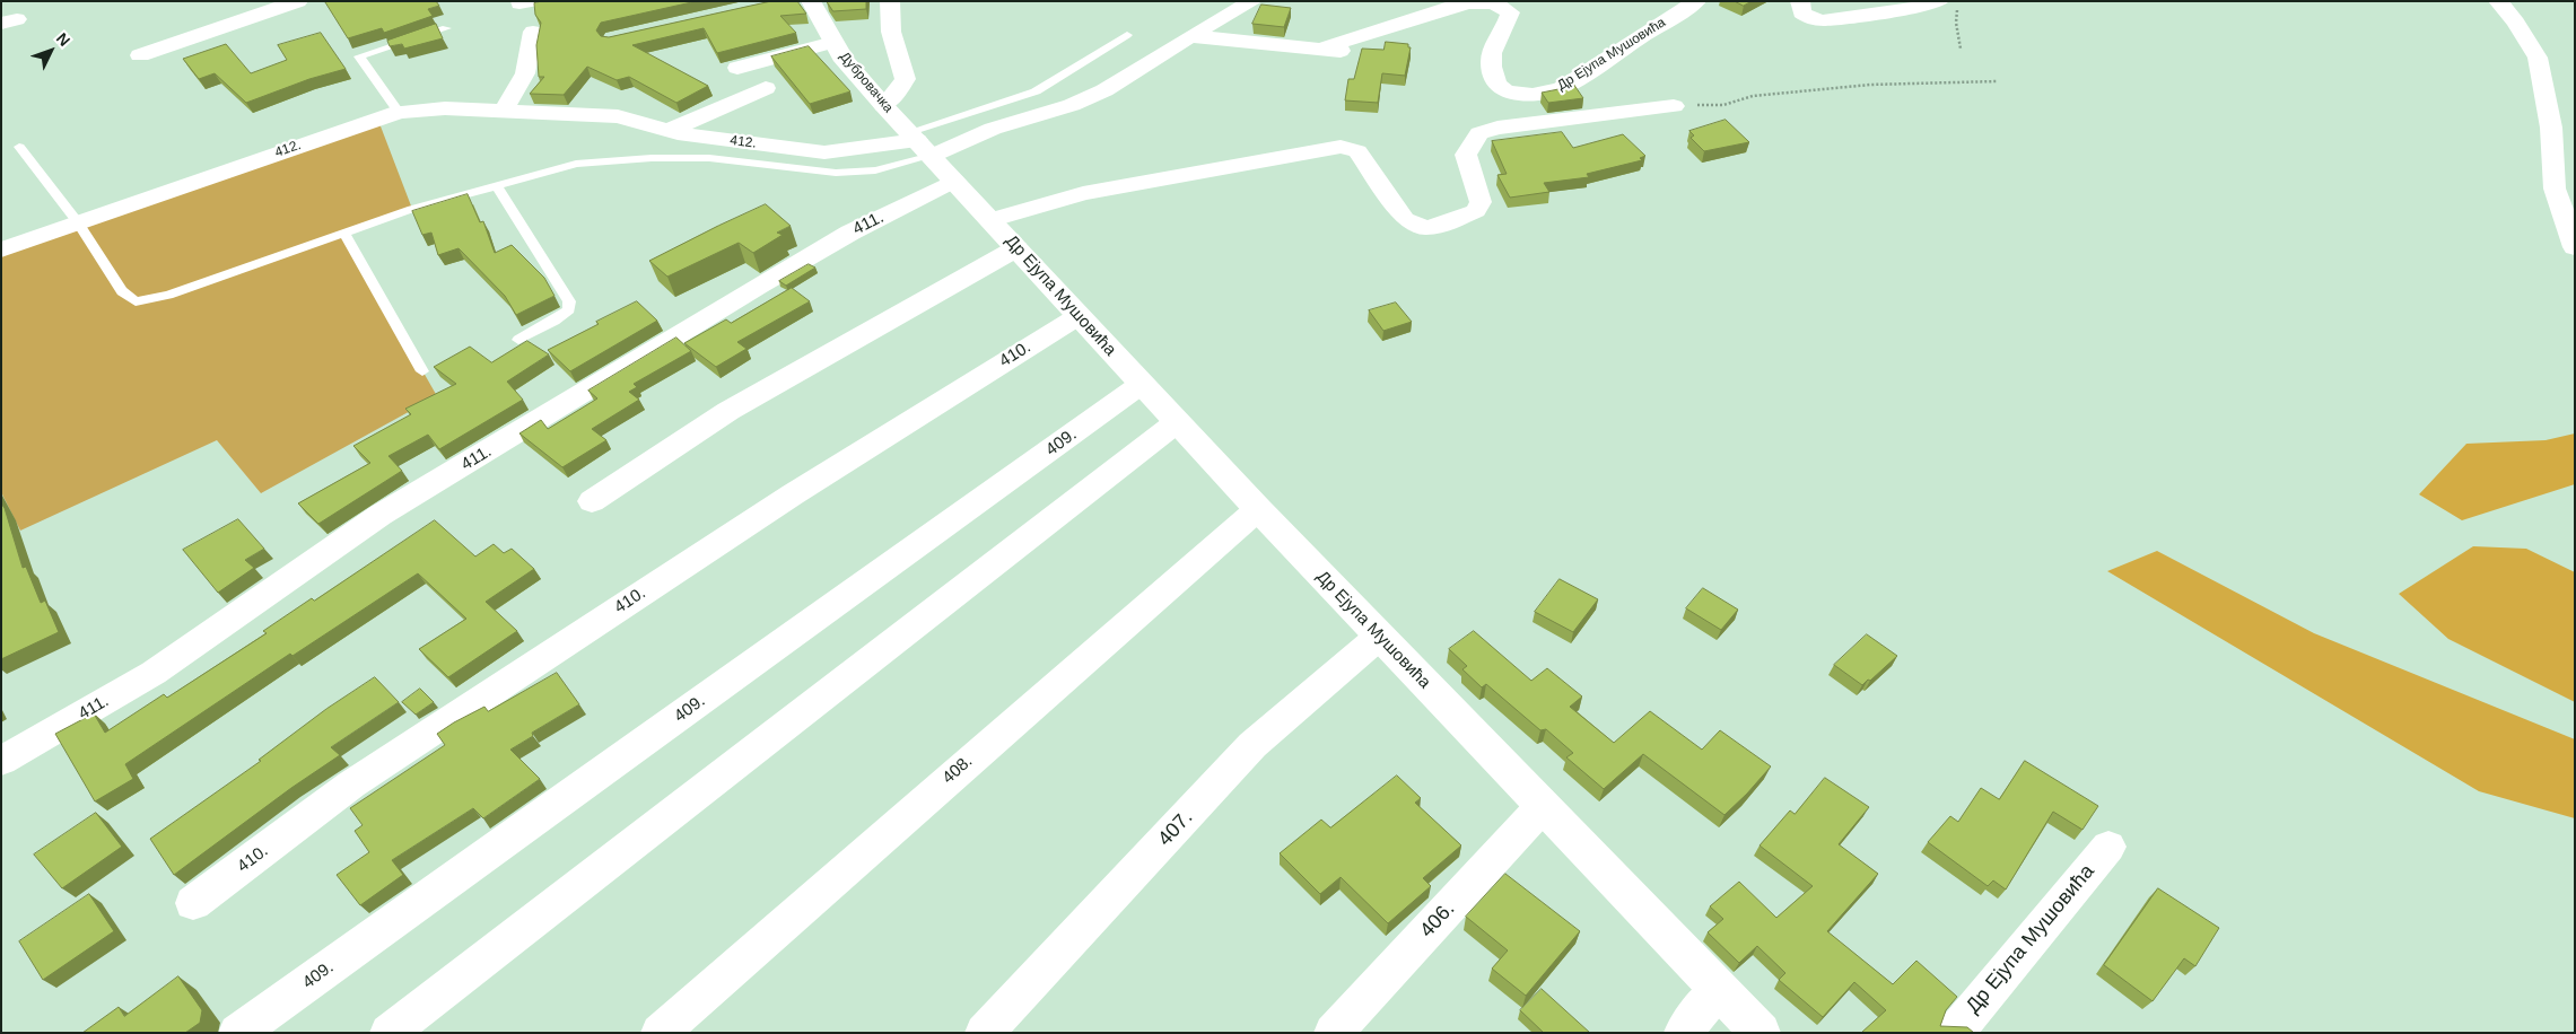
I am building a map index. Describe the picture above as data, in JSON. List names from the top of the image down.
{
  "streets": {
    "main road": ["Др Ејупа Мушовића", "Дубровачка"],
    "street": [
      "412.",
      "411.",
      "410.",
      "409.",
      "408.",
      "407.",
      "406."
    ]
  },
  "crossings": [
    ["Др Ејупа Мушовића", "Дубровачка"],
    ["Др Ејупа Мушовића", "412."],
    ["Др Ејупа Мушовића", "411."],
    ["Др Ејупа Мушовића", "410."],
    ["Др Ејупа Мушовића", "409."],
    ["Др Ејупа Мушовића", "408."],
    ["Др Ејупа Мушовића", "407."],
    ["Др Ејупа Мушовића", "406."],
    ["Дубровачка", "412."]
  ],
  "north": "top right"
}
